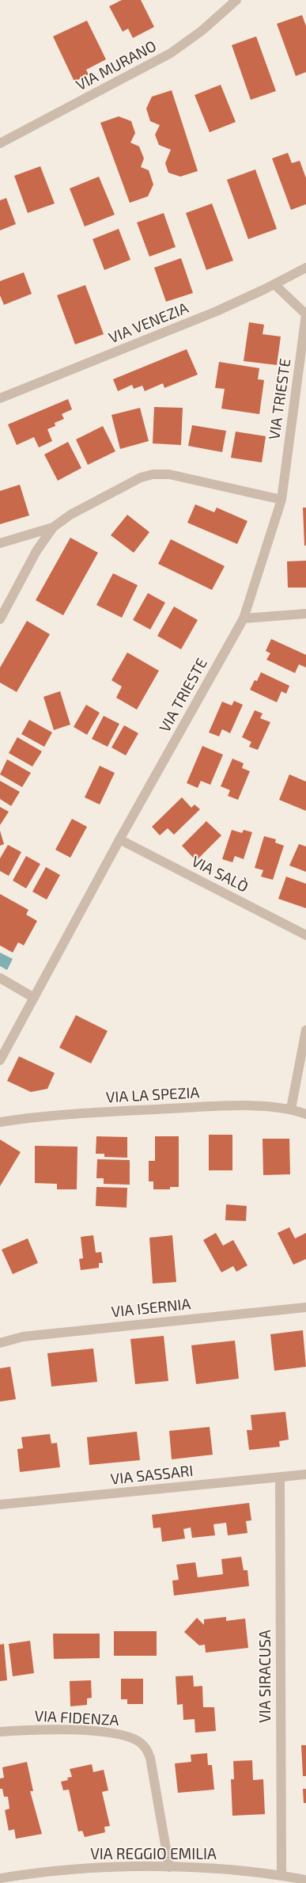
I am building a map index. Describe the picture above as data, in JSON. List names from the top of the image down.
{
  "streets": {
    "street": [
      "VIA MURANO",
      "VIA VENEZIA",
      "VIA TRIESTE",
      "VIA SALÒ",
      "VIA LA SPEZIA",
      "VIA ISERNIA",
      "VIA SASSARI",
      "VIA SIRACUSA",
      "VIA FIDENZA",
      "VIA REGGIO EMILIA"
    ]
  },
  "crossings": [
    ["VIA TRIESTE", "VIA SALÒ"],
    ["VIA SASSARI", "VIA SIRACUSA"],
    ["VIA SIRACUSA", "VIA REGGIO EMILIA"],
    ["VIA FIDENZA", "VIA REGGIO EMILIA"]
  ]
}
